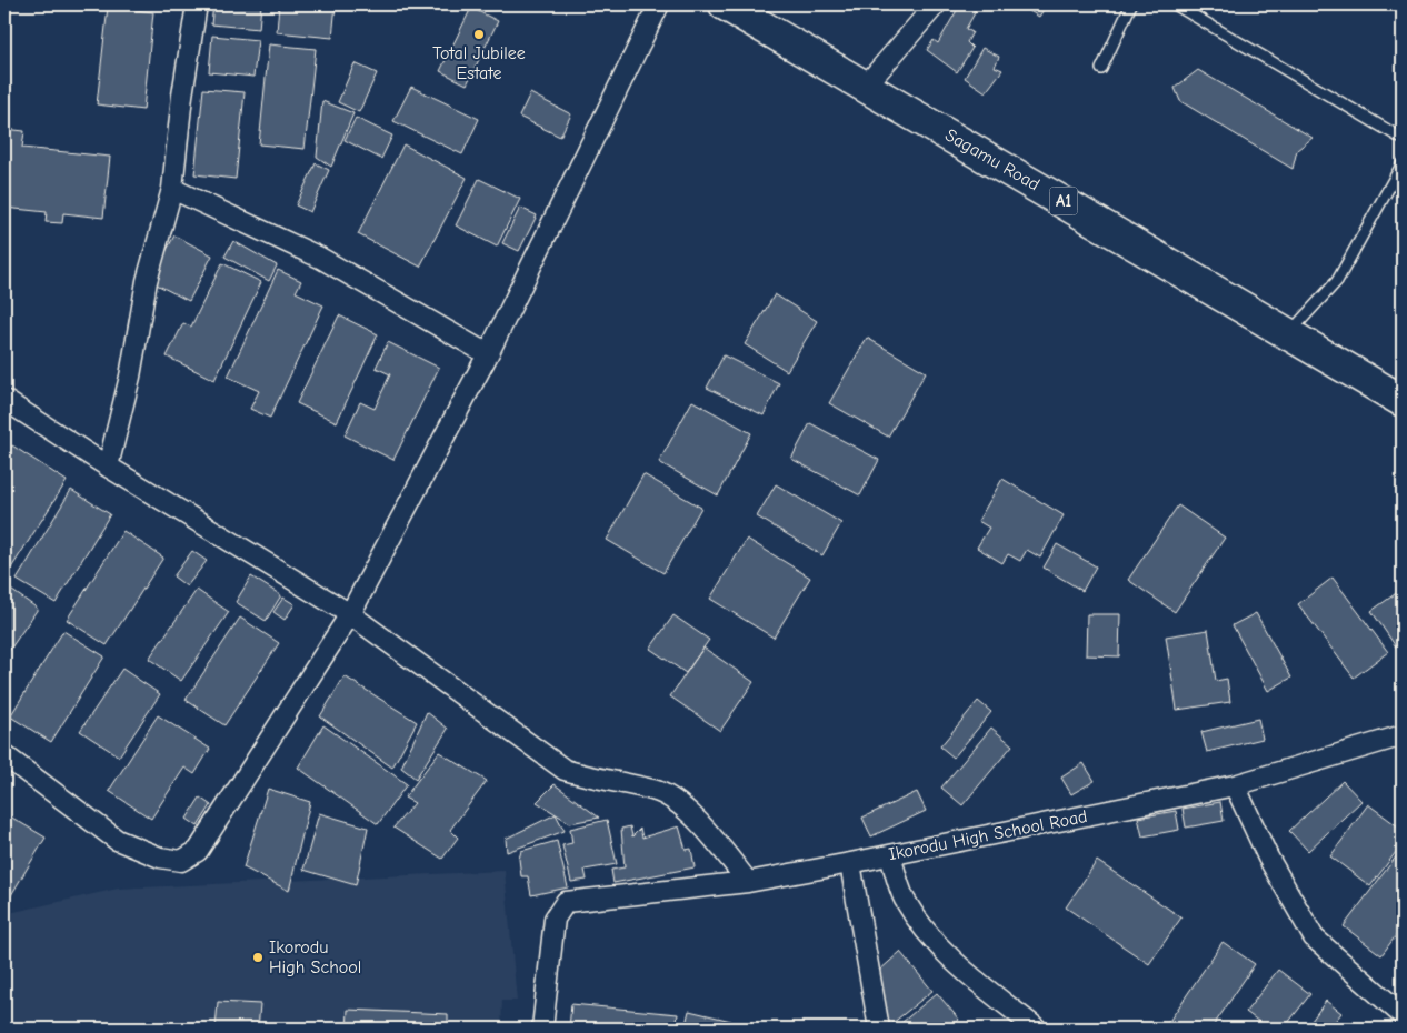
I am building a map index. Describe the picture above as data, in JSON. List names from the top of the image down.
{
  "streets": {
    "highway": ["Sagamu Road", "A1"],
    "street": ["Ikorodu High School Road"]
  },
  "places": ["Total Jubilee Estate", "Ikorodu High School"]
}
